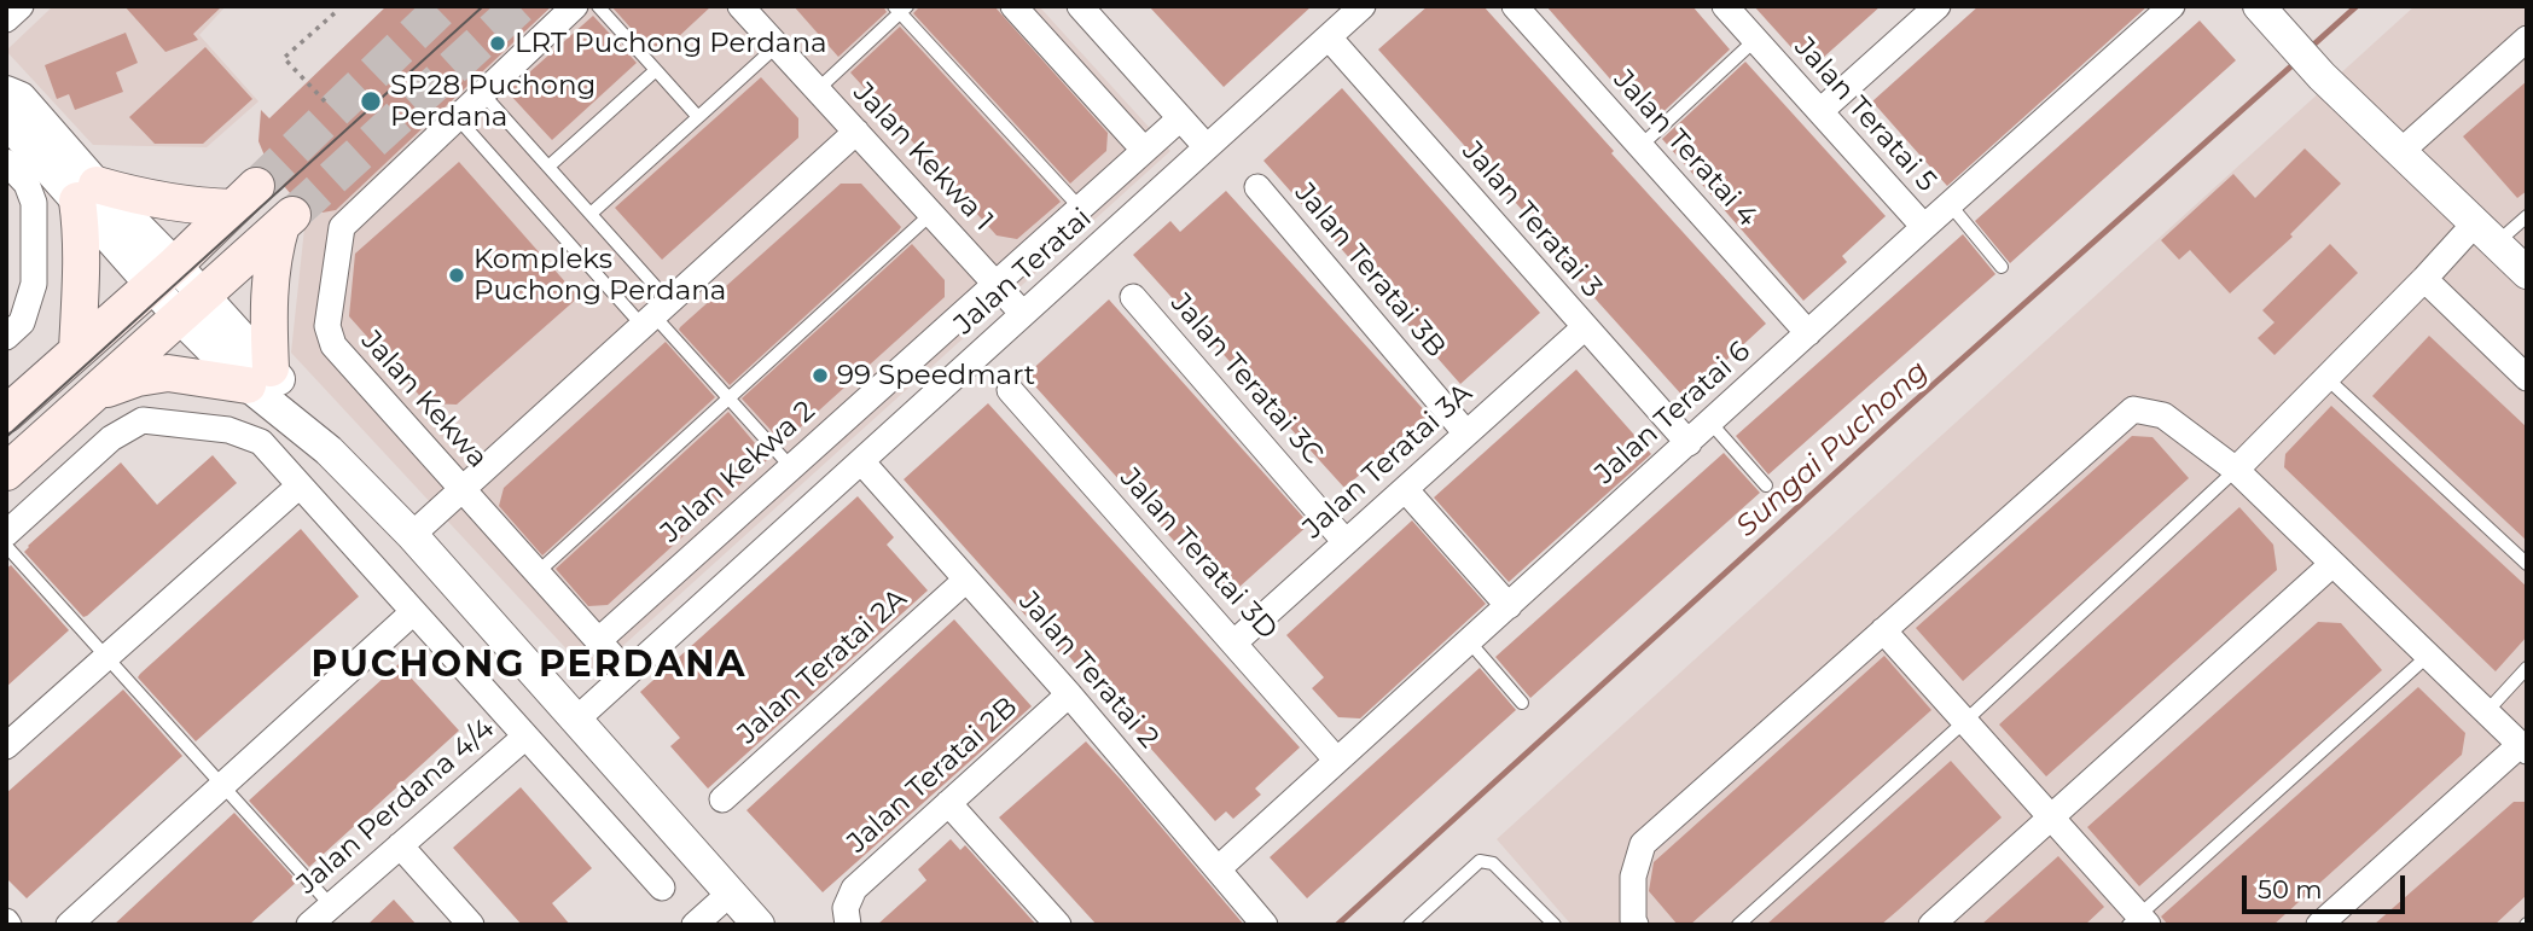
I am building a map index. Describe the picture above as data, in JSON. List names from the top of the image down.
{
  "streets": {
    "street": [
      "Jalan Teratai 5",
      "Jalan Teratai 4",
      "Jalan Kekwa 1",
      "Jalan Teratai 3",
      "Jalan Teratai 3B",
      "Jalan Teratai",
      "Jalan Teratai 3C",
      "Jalan Kekwa",
      "Jalan Teratai 6",
      "Jalan Teratai 3A",
      "Jalan Kekwa 2",
      "Jalan Teratai 3D",
      "Jalan Teratai 2A",
      "Jalan Teratai 2",
      "Jalan Teratai 2B",
      "Jalan Perdana 4/4"
    ]
  },
  "crossings": [
    ["Jalan Teratai 5", "Jalan Teratai 6"],
    ["Jalan Teratai 4", "Jalan Teratai 6"],
    ["Jalan Kekwa 1", "Jalan Teratai"],
    ["Jalan Kekwa 1", "Jalan Kekwa 2"],
    ["Jalan Teratai 3", "Jalan Teratai"],
    ["Jalan Teratai 3", "Jalan Teratai 6"],
    ["Jalan Teratai 3", "Jalan Teratai 3A"],
    ["Jalan Teratai 3B", "Jalan Teratai 3A"],
    ["Jalan Teratai", "Jalan Kekwa"],
    ["Jalan Teratai", "Jalan Teratai 2"],
    ["Jalan Teratai 3C", "Jalan Teratai 3A"],
    ["Jalan Kekwa", "Jalan Kekwa 2"],
    ["Jalan Teratai 6", "Jalan Teratai 3D"],
    ["Jalan Teratai 6", "Jalan Teratai 2"],
    ["Jalan Teratai 3A", "Jalan Teratai 3D"],
    ["Jalan Teratai 2A", "Jalan Teratai 2"],
    ["Jalan Teratai 2", "Jalan Teratai 2B"]
  ],
  "districts": ["PUCHONG PERDANA"],
  "water": ["Sungai Puchong"],
  "places": [
    "LRT Puchong Perdana",
    "SP28 Puchong Perdana",
    "Kompleks Puchong Perdana",
    "99 Speedmart"
  ],
  "scale_bar": "50 m"
}
